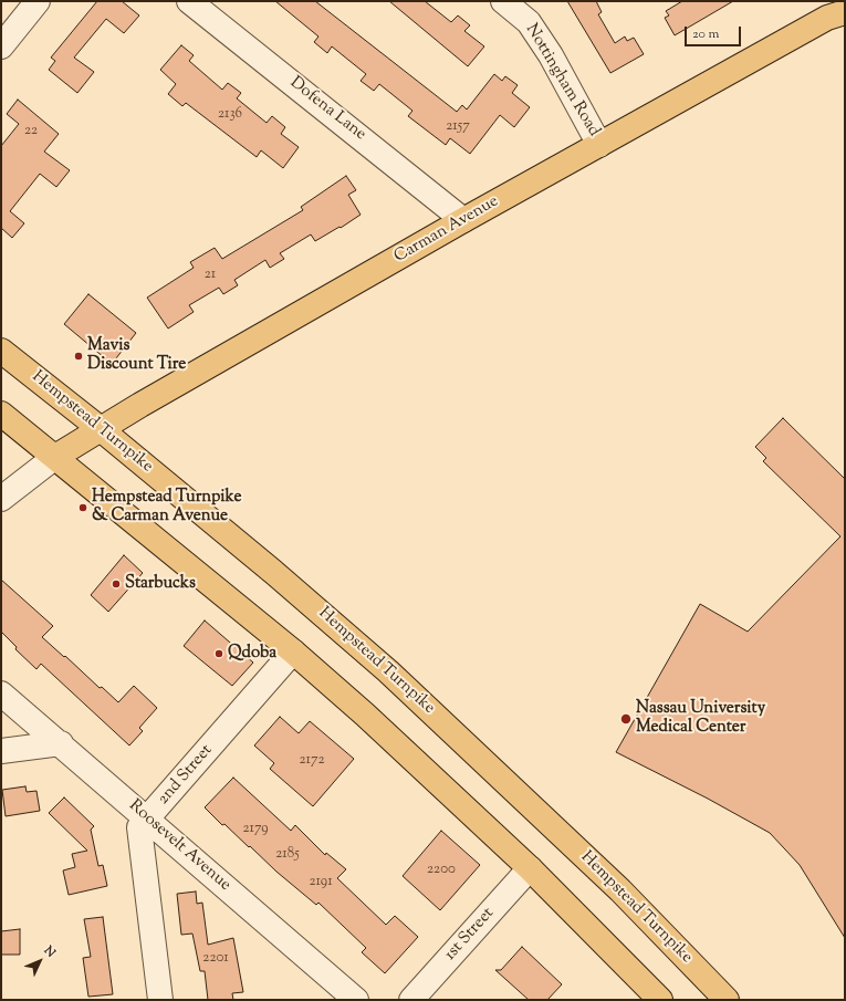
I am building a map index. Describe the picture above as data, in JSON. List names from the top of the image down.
{
  "streets": {
    "main road": ["Carman Avenue", "Hempstead Turnpike"],
    "street": [
      "Nottingham Road",
      "Dofena Lane",
      "2nd Street",
      "Roosevelt Avenue",
      "1st Street"
    ]
  },
  "crossings": [
    ["Nottingham Road", "Carman Avenue"],
    ["Dofena Lane", "Carman Avenue"],
    ["Carman Avenue", "Hempstead Turnpike"],
    ["2nd Street", "Roosevelt Avenue"]
  ],
  "places": [
    "Mavis Discount Tire",
    "Hempstead Turnpike & Carman Avenue",
    "Starbucks",
    "Qdoba",
    "Nassau University Medical Center"
  ],
  "house_numbers": [
    "2136",
    "2157",
    "22",
    "21",
    "2172",
    "2179",
    "2185",
    "2200",
    "2191",
    "2201"
  ],
  "scale_bar": "20 m",
  "north": "top right"
}
